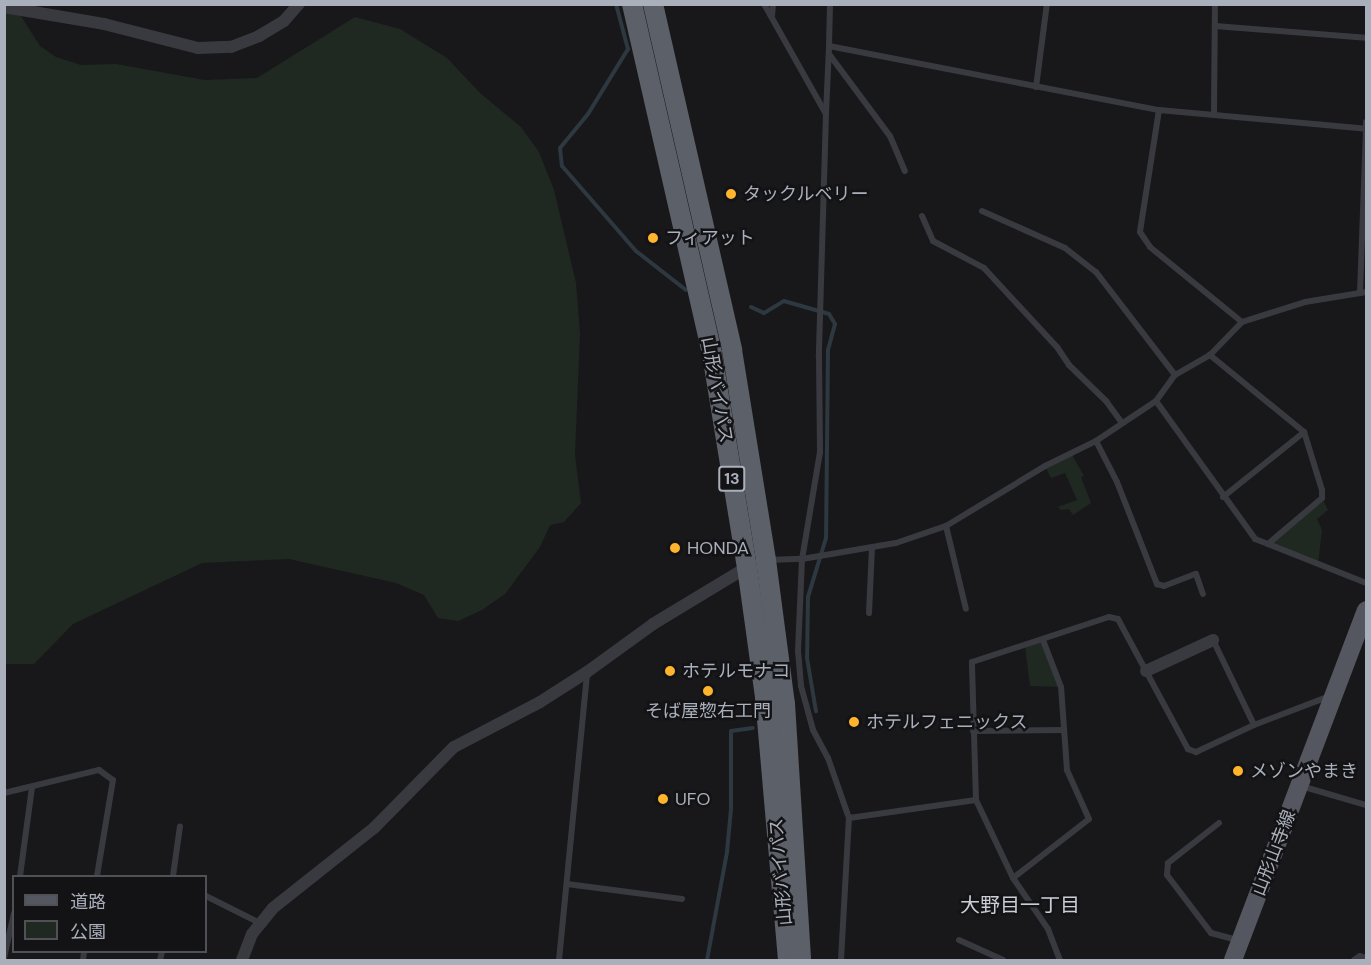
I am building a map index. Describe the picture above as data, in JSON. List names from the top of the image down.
{
  "streets": {
    "highway": ["山形バイパス", "13"],
    "main road": ["山形山寺線"]
  },
  "districts": ["大野目一丁目"],
  "places": [
    "タックルベリー",
    "フィアット",
    "HONDA",
    "ホテルモナコ",
    "そば屋惣右工門",
    "ホテルフェニックス",
    "メゾンやまき",
    "UFO"
  ],
  "legend": ["道路", "公園"]
}
